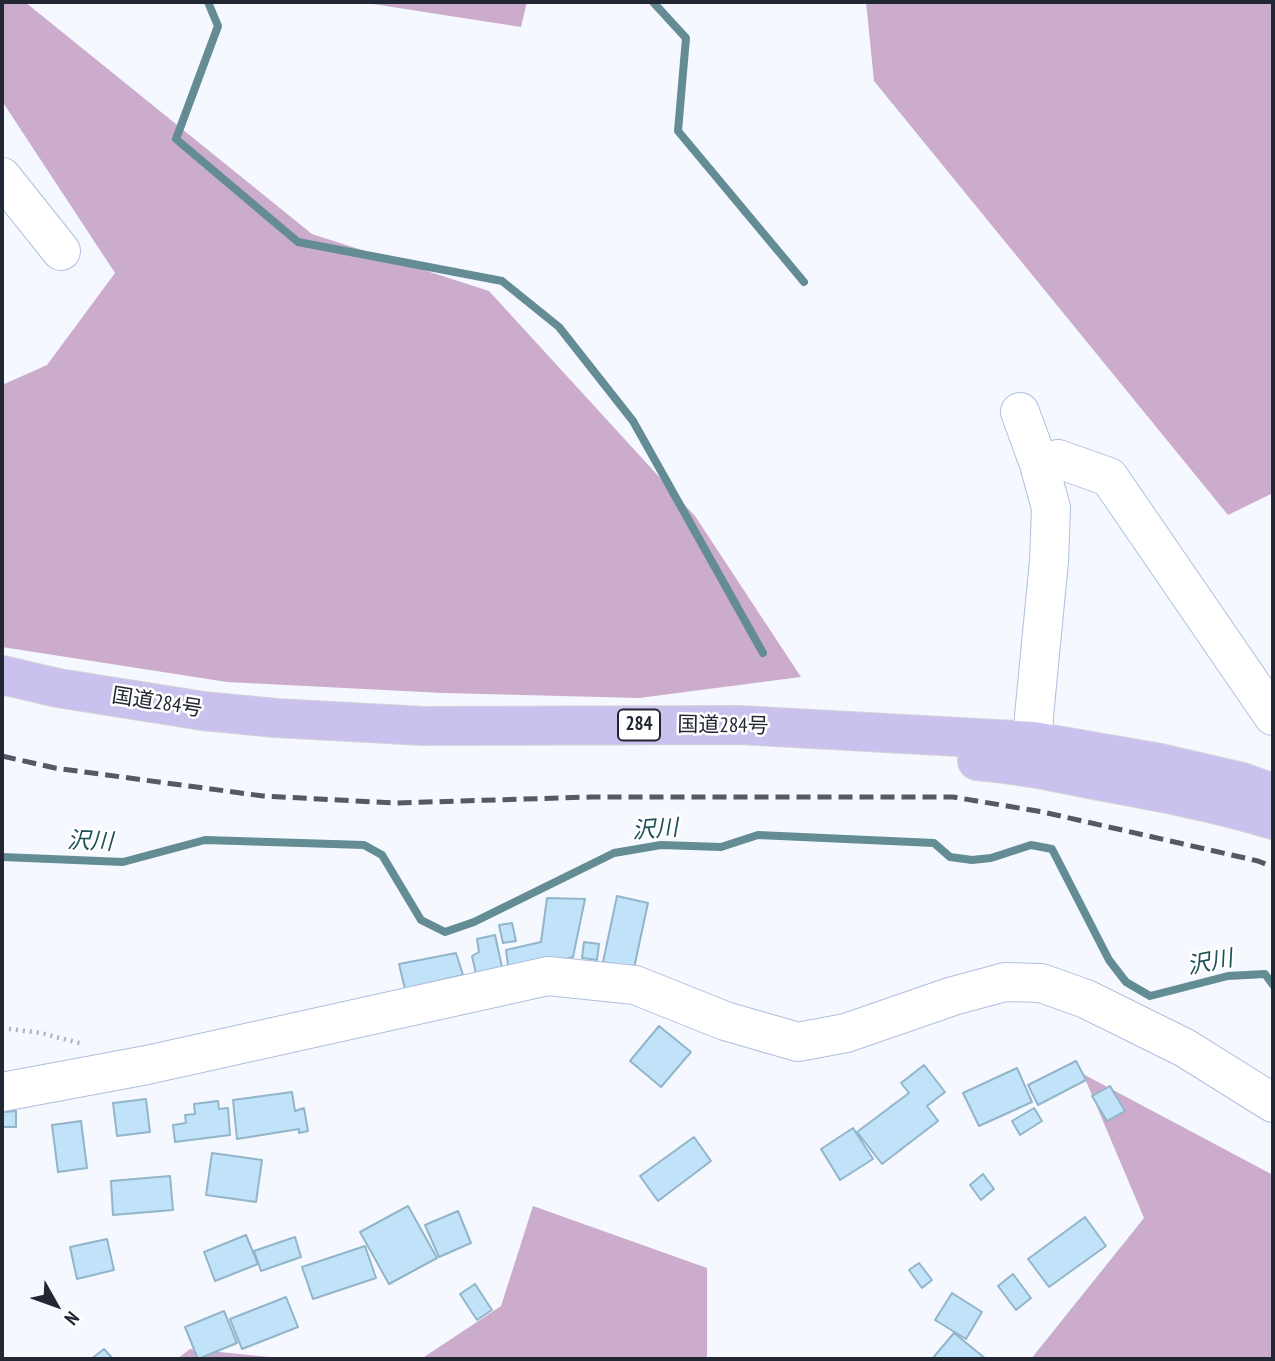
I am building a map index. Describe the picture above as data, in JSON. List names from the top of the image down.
{
  "streets": {
    "highway": ["国道284号", "284"]
  },
  "water": ["沢川"],
  "north": "bottom right"
}
